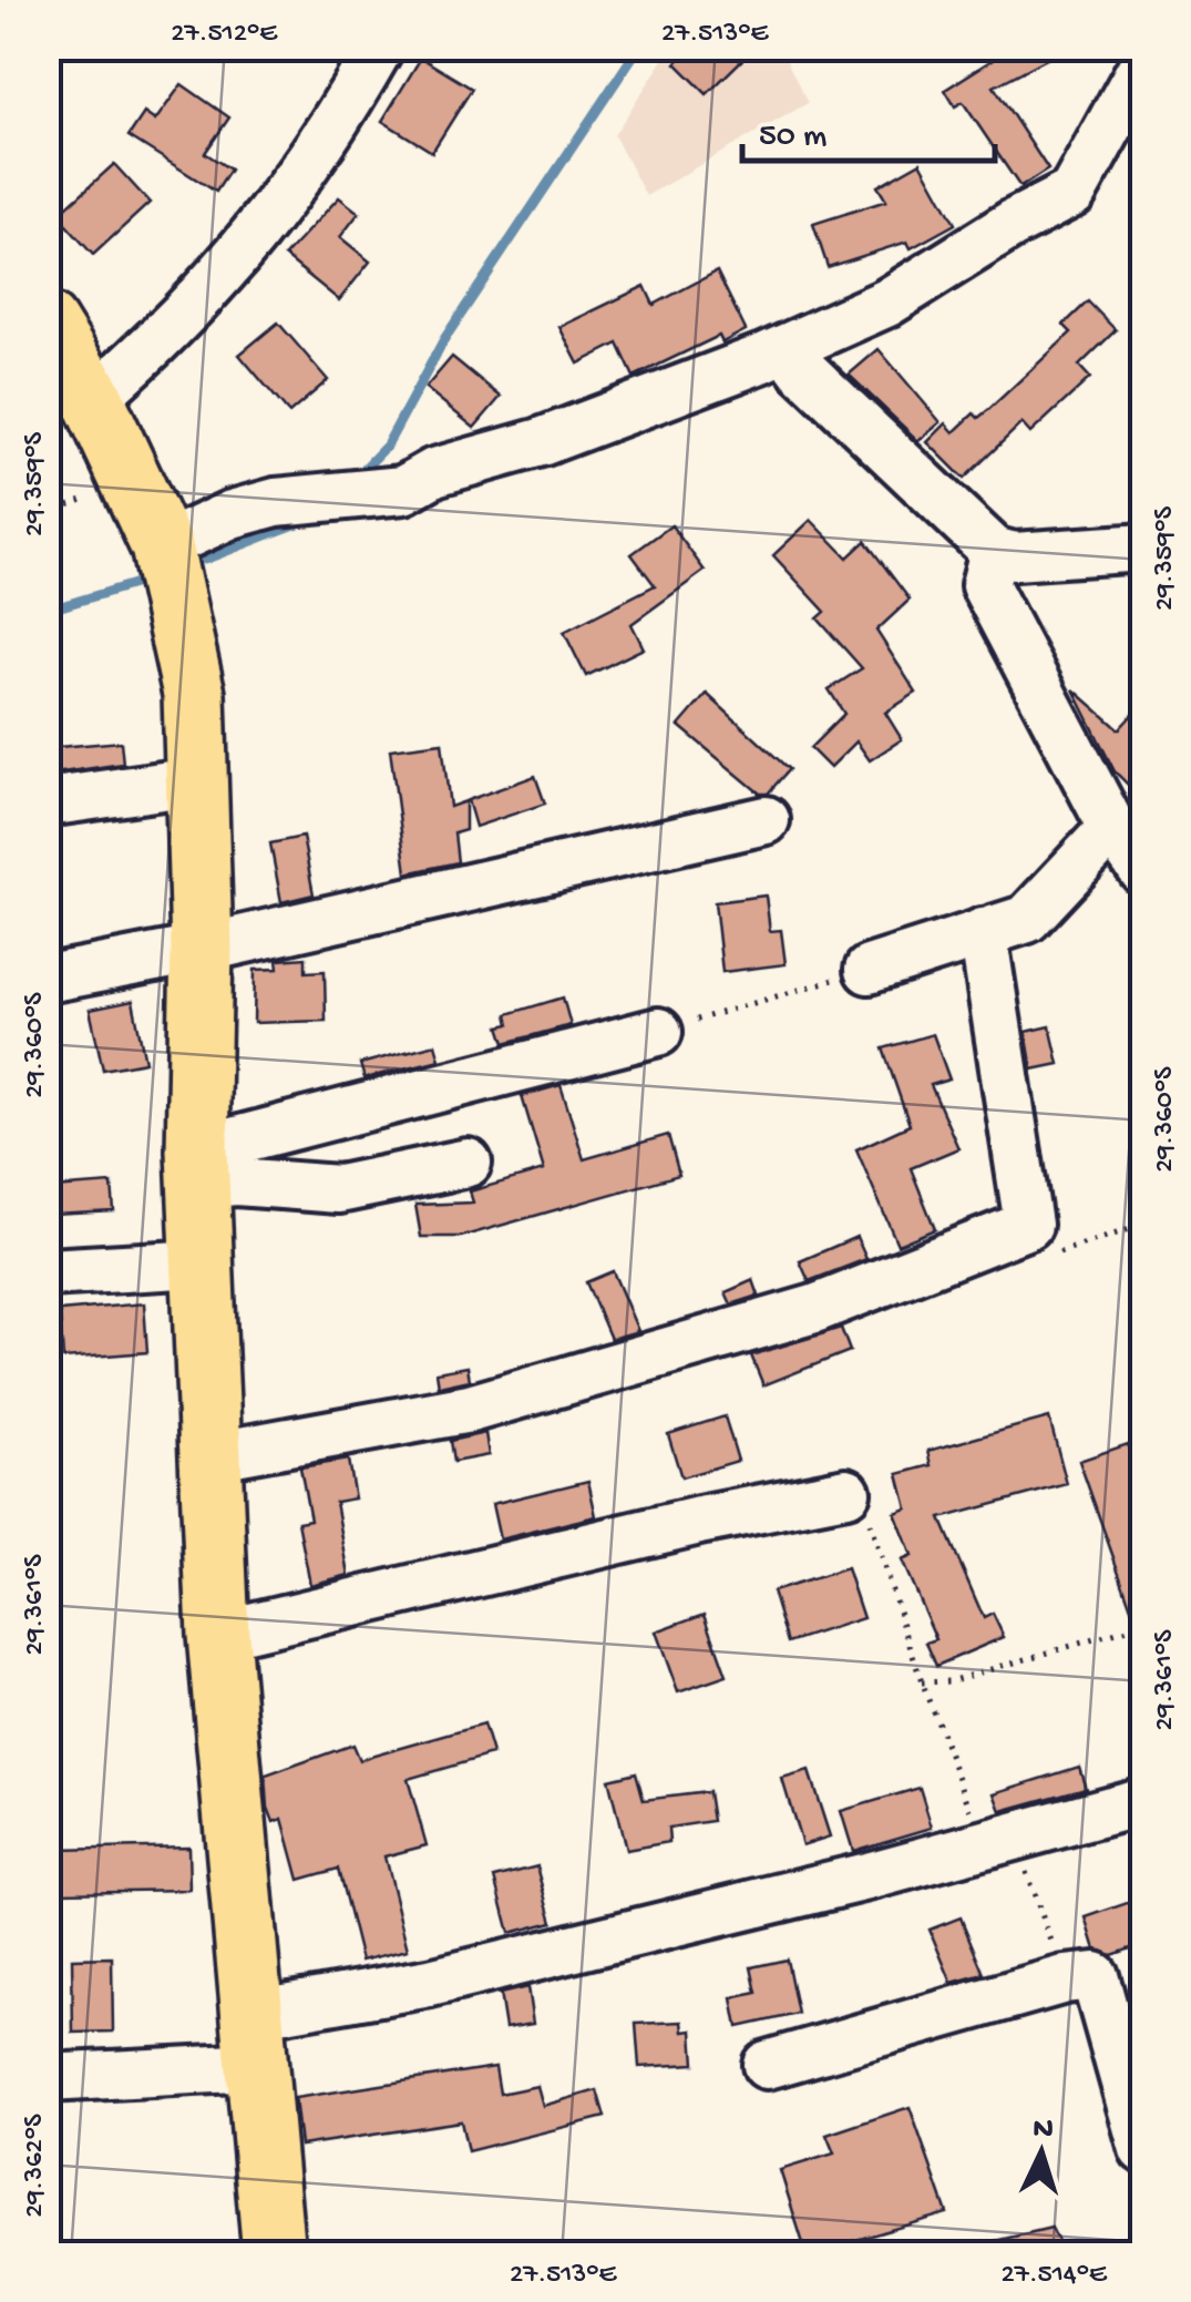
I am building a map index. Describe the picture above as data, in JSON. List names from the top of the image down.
{
  "scale_bar": "50 m",
  "north": "top",
  "coordinates": [
    "27.512°E",
    "27.513°E",
    "29.359°S",
    "29.360°S",
    "29.361°S",
    "29.362°S",
    "27.514°E"
  ]
}
